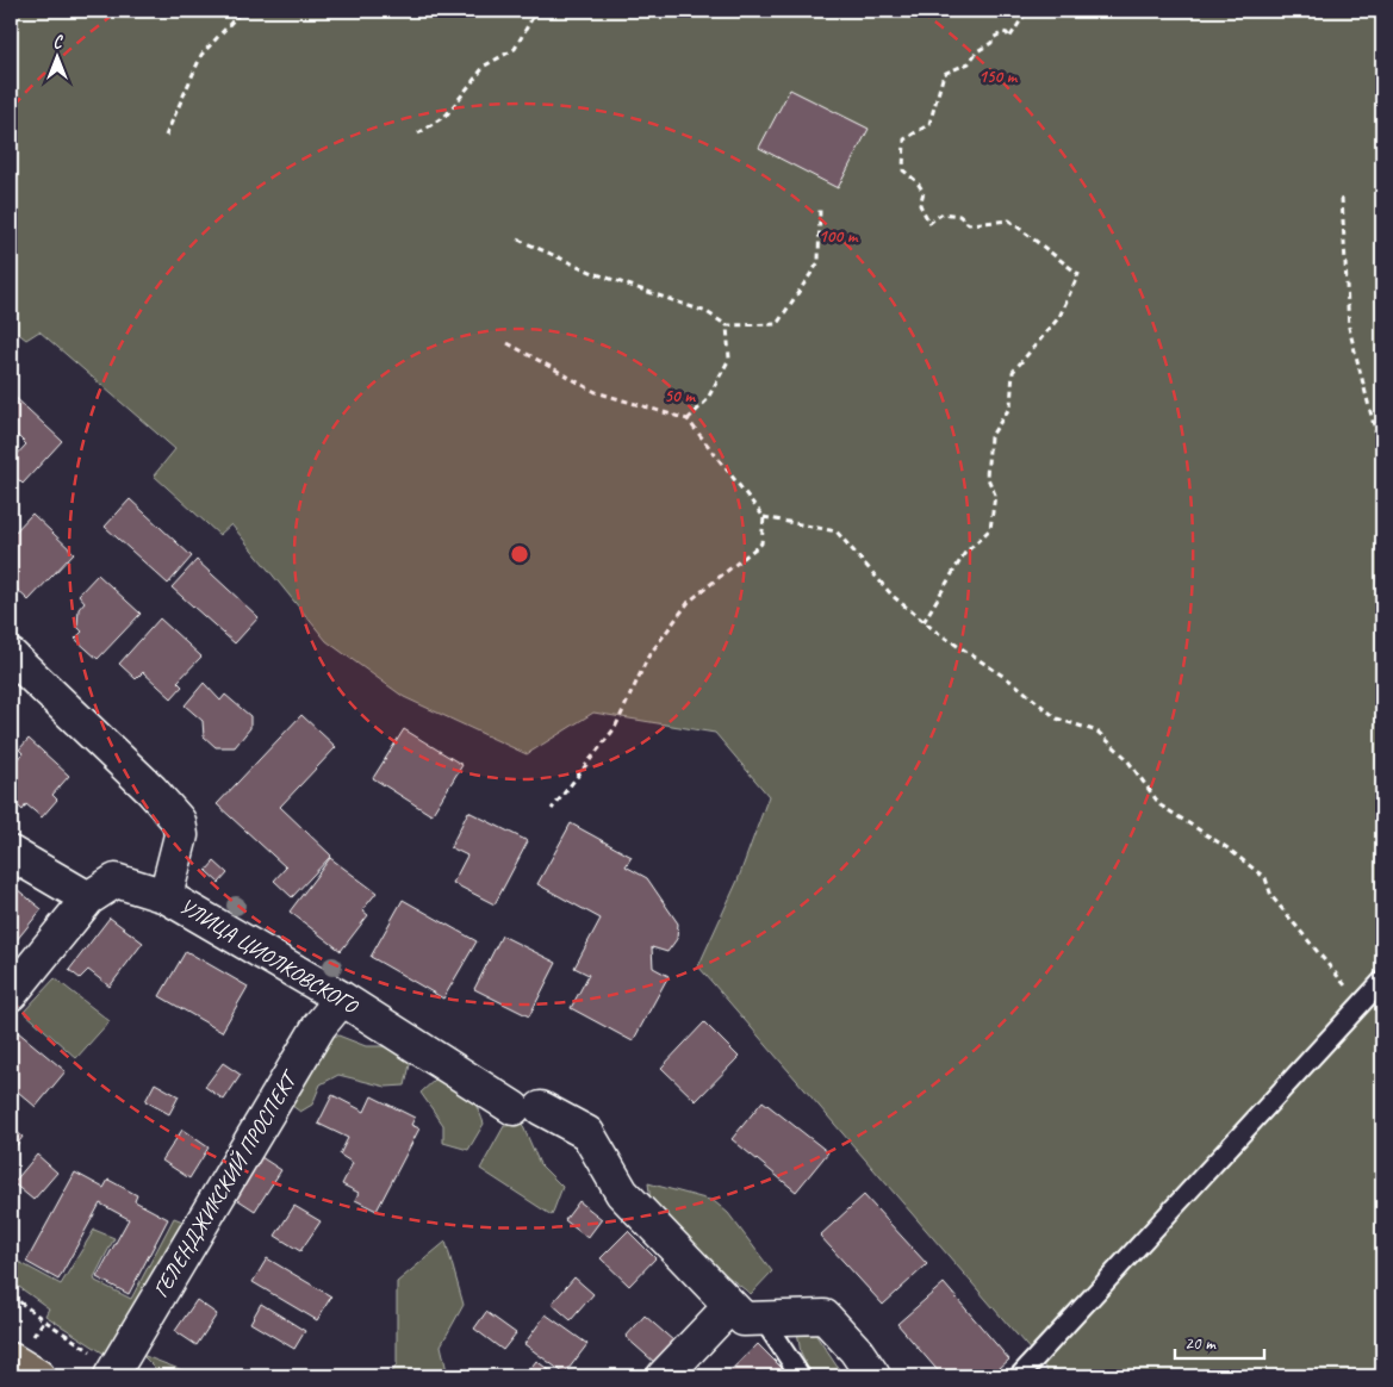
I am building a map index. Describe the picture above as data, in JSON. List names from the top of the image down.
{
  "streets": {
    "street": ["УЛИЦА ЦИОЛКОВСКОГО", "ГЕЛЕНДЖИКСКИЙ ПРОСПЕКТ"]
  },
  "crossings": [
    ["УЛИЦА ЦИОЛКОВСКОГО", "ГЕЛЕНДЖИКСКИЙ ПРОСПЕКТ"]
  ],
  "scale_bar": "20 m",
  "north": "top",
  "rings": ["150 m", "100 m", "50 m"]
}
